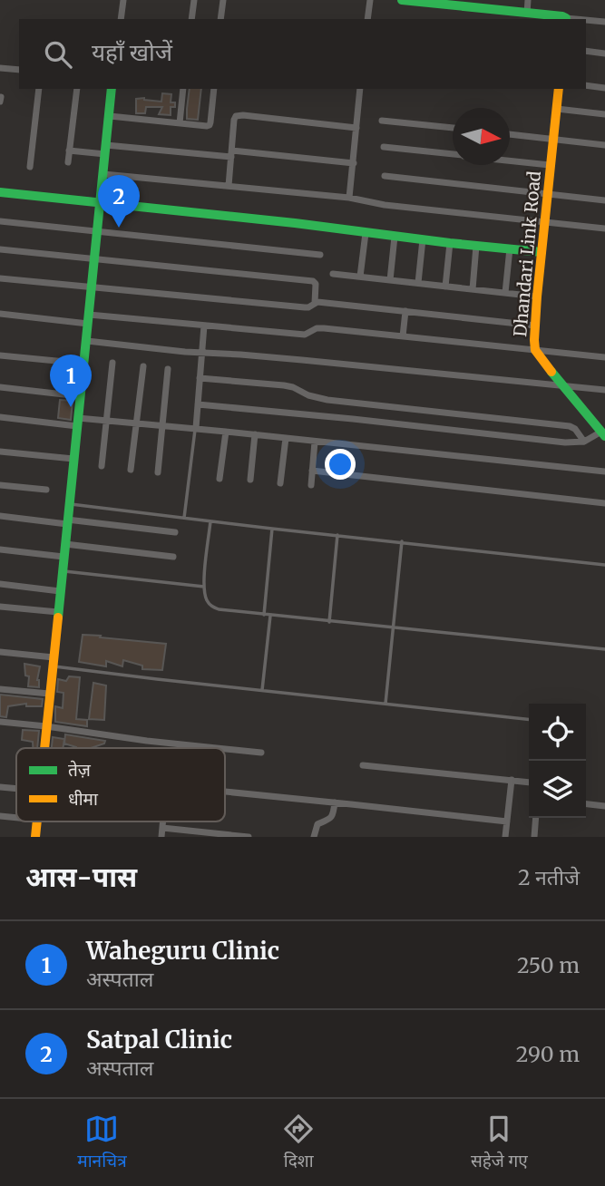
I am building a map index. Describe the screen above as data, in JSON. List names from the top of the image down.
{
  "streets": {
    "street": ["Dhandari Link Road"]
  },
  "legend": ["तेज़", "धीमा"],
  "north": "right",
  "page": {
    "search": "यहाँ खोजें",
    "pins": ["2", "1"],
    "heading": ["आस-पास", "2 नतीजे"],
    "list": [
      {
        "mark": "1",
        "name": "Waheguru Clinic",
        "note": "अस्पताल",
        "value": "250 m"
      },
      {
        "mark": "2",
        "name": "Satpal Clinic",
        "note": "अस्पताल",
        "value": "290 m"
      }
    ],
    "nav": ["मानचित्र", "दिशा", "सहेजे गए"]
  }
}
